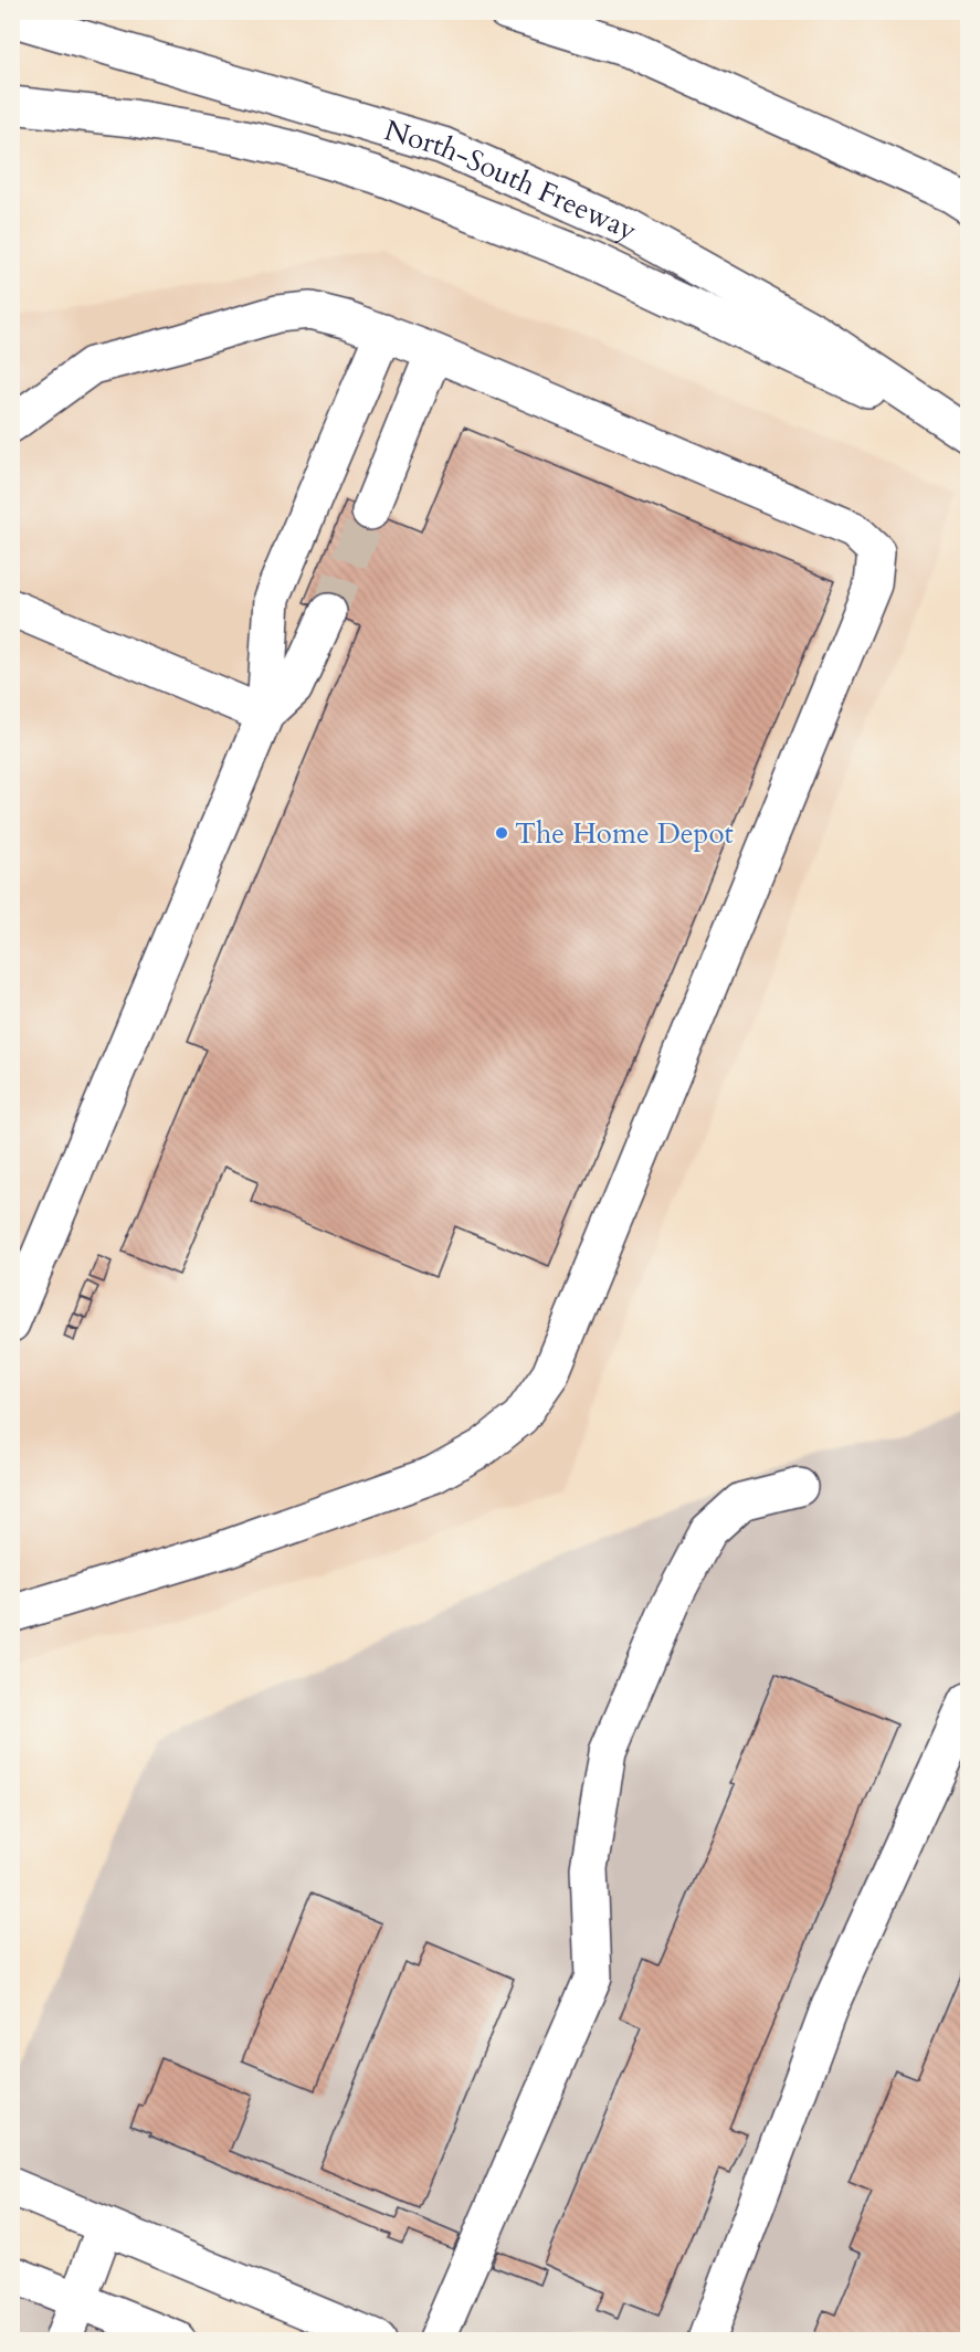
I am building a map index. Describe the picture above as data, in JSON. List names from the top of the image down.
{
  "streets": {
    "main road": ["North-South Freeway"]
  },
  "places": ["The Home Depot"]
}
